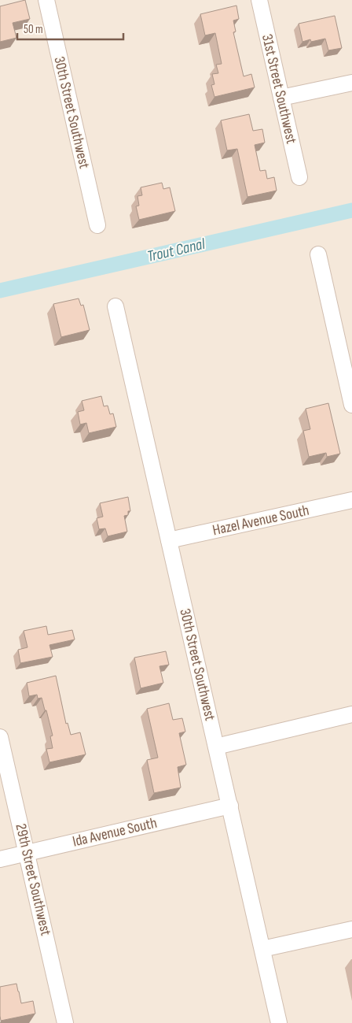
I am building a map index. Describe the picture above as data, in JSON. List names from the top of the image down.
{
  "streets": {
    "street": [
      "31st Street Southwest",
      "30th Street Southwest",
      "Hazel Avenue South",
      "Ida Avenue South",
      "29th Street Southwest"
    ]
  },
  "crossings": [
    ["30th Street Southwest", "Hazel Avenue South"],
    ["30th Street Southwest", "Ida Avenue South"],
    ["Ida Avenue South", "29th Street Southwest"]
  ],
  "water": ["Trout Canal"],
  "scale_bar": "50 m"
}
